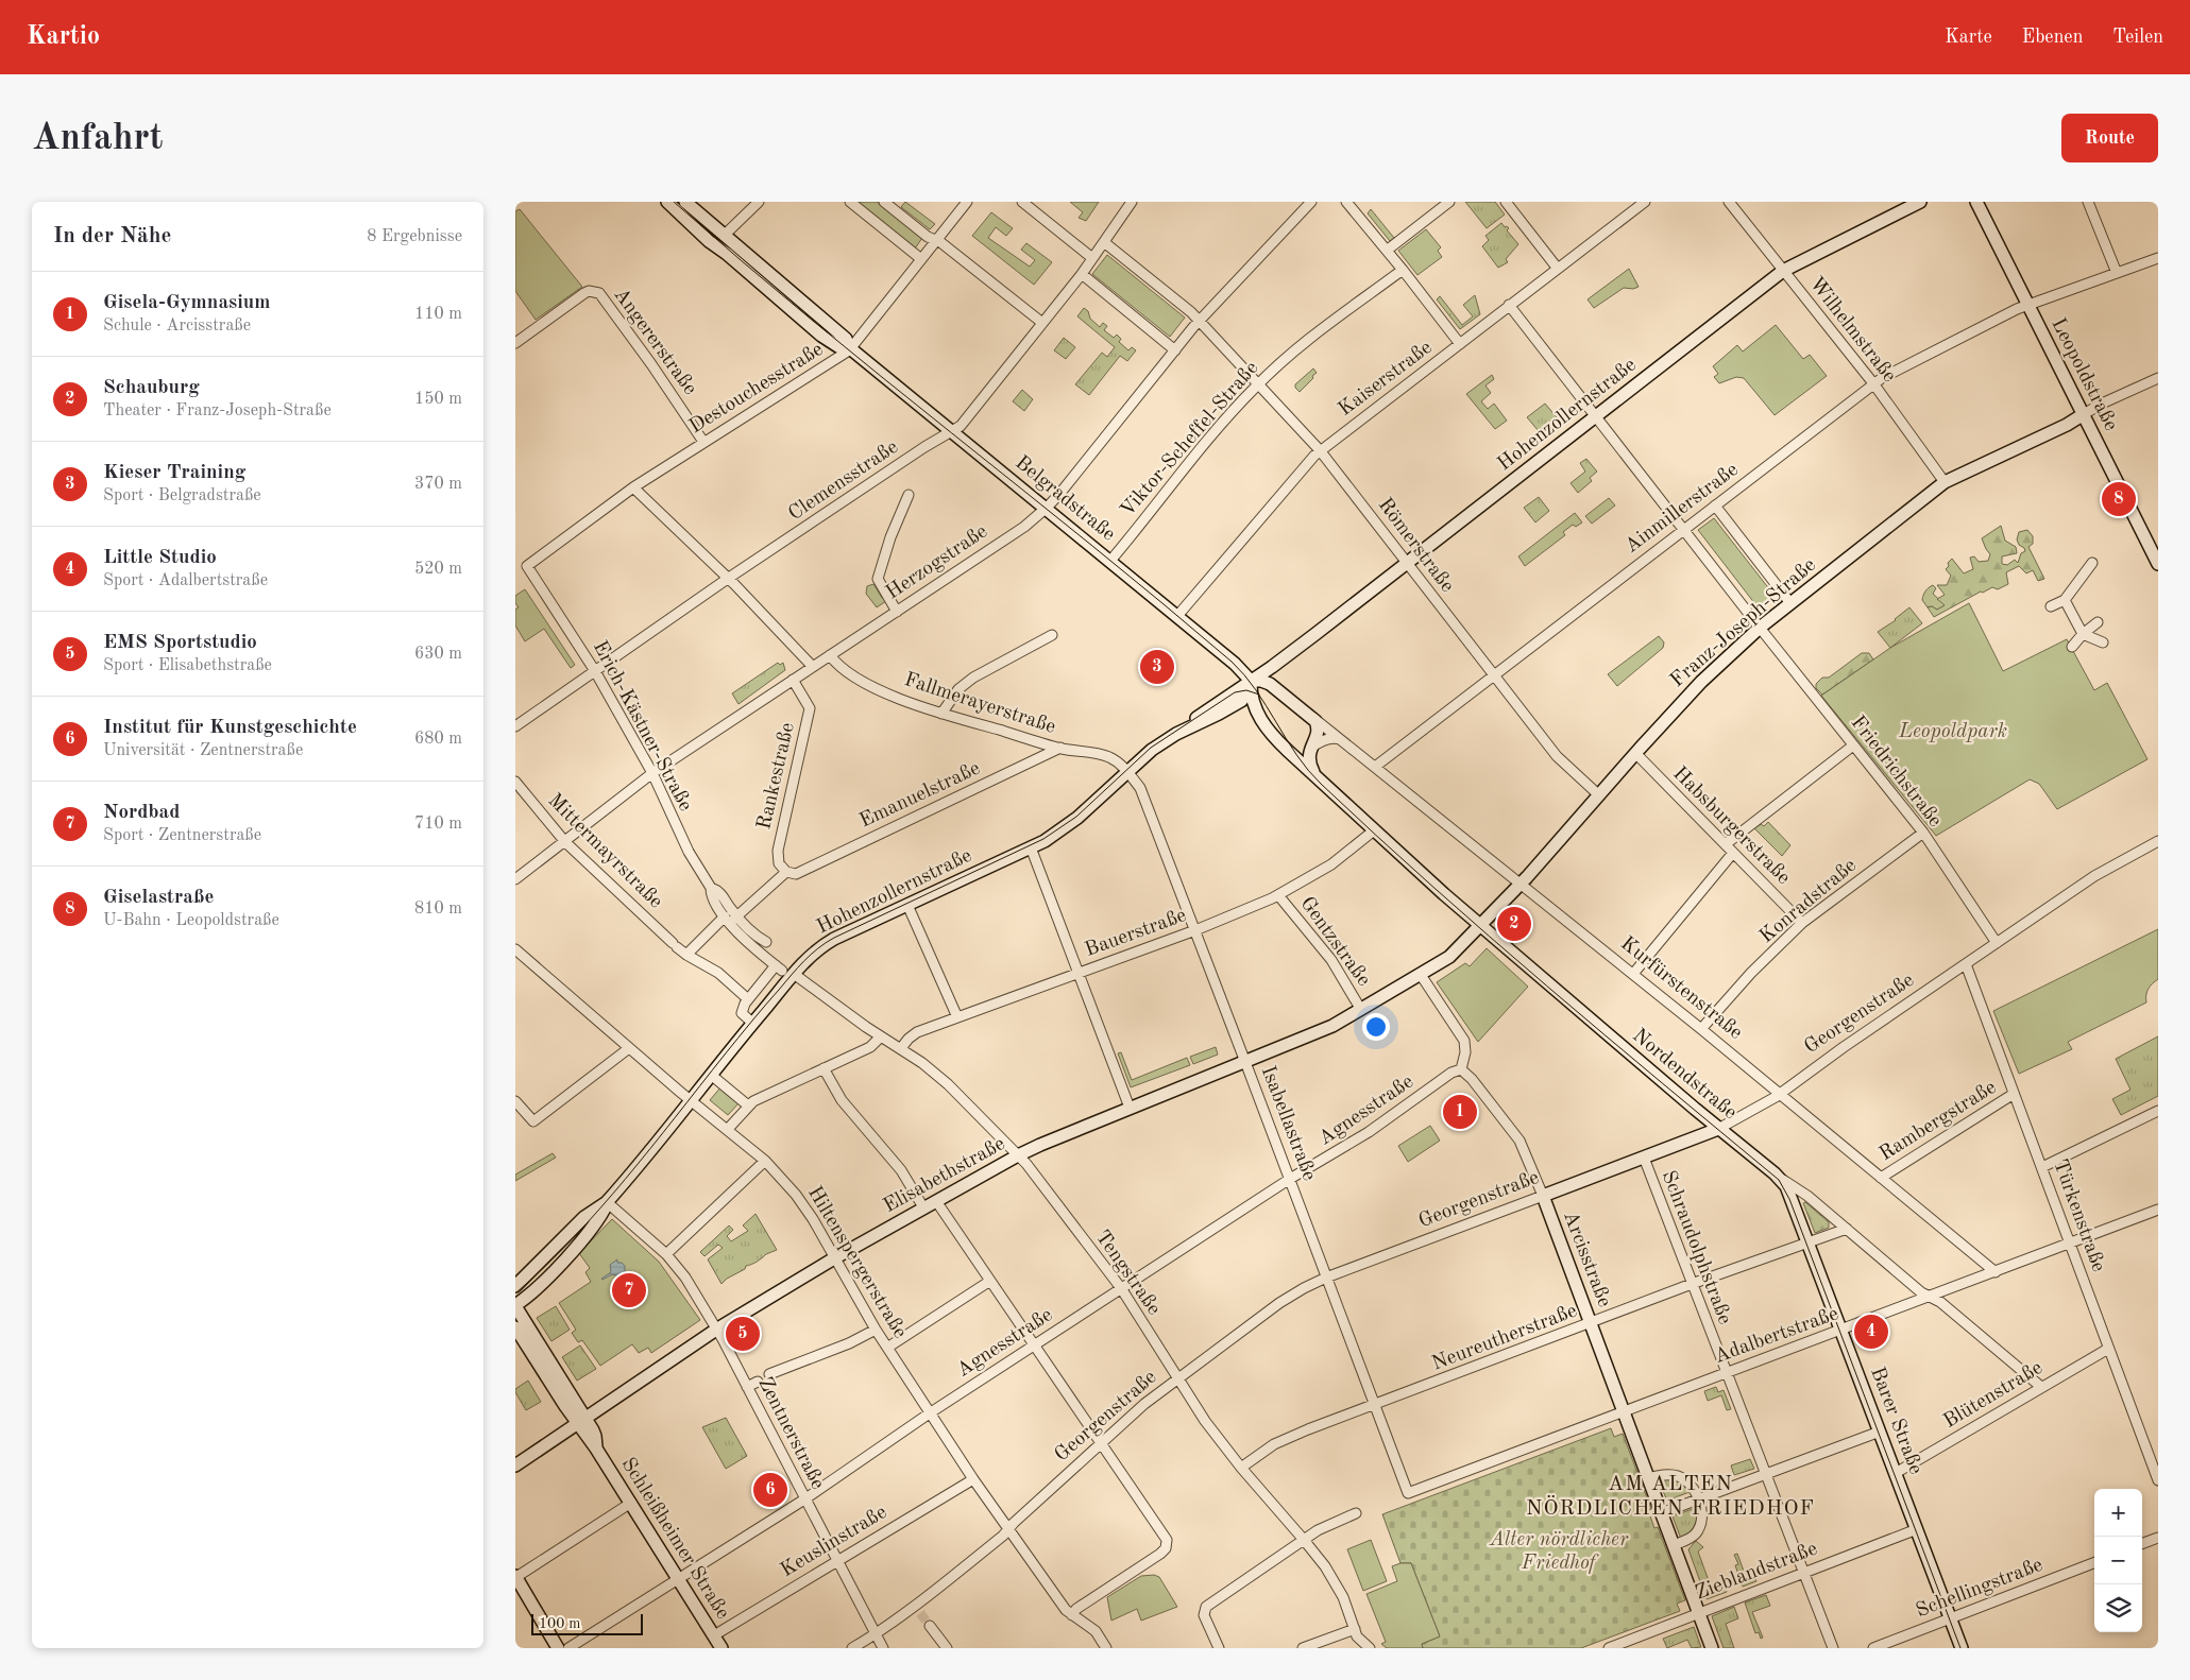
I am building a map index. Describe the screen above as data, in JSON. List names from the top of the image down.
{
  "streets": {
    "main road": [
      "Leopoldstraße",
      "Hohenzollernstraße",
      "Belgradstraße",
      "Franz-Joseph-Straße",
      "Georgenstraße",
      "Nordendstraße",
      "Elisabethstraße",
      "Arcisstraße",
      "Barer Straße",
      "Schleißheimer Straße"
    ],
    "street": [
      "Wilhelmstraße",
      "Angererstraße",
      "Kaiserstraße",
      "Destouchesstraße",
      "Viktor-Scheffel-Straße",
      "Clemensstraße",
      "Ainmillerstraße",
      "Römerstraße",
      "Herzogstraße",
      "Fallmerayerstraße",
      "Erich-Kästner-Straße",
      "Friedrichstraße",
      "Rankestraße",
      "Emanuelstraße",
      "Habsburgerstraße",
      "Mittermayrstraße",
      "Konradstraße",
      "Bauerstraße",
      "Gentzstraße",
      "Kurfürstenstraße",
      "Agnesstraße",
      "Rambergstraße",
      "Isabellastraße",
      "Türkenstraße",
      "Schraudolphstraße",
      "Hiltenspergerstraße",
      "Tengstraße",
      "Adalbertstraße",
      "Neureutherstraße",
      "Blütenstraße",
      "Zentnerstraße",
      "Keuslinstraße",
      "Zieblandstraße",
      "Schellingstraße"
    ]
  },
  "crossings": [
    ["Wilhelmstraße", "Hohenzollernstraße"],
    ["Wilhelmstraße", "Ainmillerstraße"],
    ["Wilhelmstraße", "Franz-Joseph-Straße"],
    ["Angererstraße", "Destouchesstraße"],
    ["Leopoldstraße", "Ainmillerstraße"],
    ["Leopoldstraße", "Franz-Joseph-Straße"],
    ["Kaiserstraße", "Belgradstraße"],
    ["Kaiserstraße", "Römerstraße"],
    ["Destouchesstraße", "Belgradstraße"],
    ["Destouchesstraße", "Erich-Kästner-Straße"],
    ["Hohenzollernstraße", "Belgradstraße"],
    ["Hohenzollernstraße", "Römerstraße"],
    ["Hohenzollernstraße", "Fallmerayerstraße"],
    ["Hohenzollernstraße", "Isabellastraße"],
    ["Hohenzollernstraße", "Hiltenspergerstraße"],
    ["Hohenzollernstraße", "Tengstraße"],
    ["Hohenzollernstraße", "Zentnerstraße"],
    ["Hohenzollernstraße", "Schleißheimer Straße"],
    ["Viktor-Scheffel-Straße", "Belgradstraße"],
    ["Viktor-Scheffel-Straße", "Römerstraße"],
    ["Clemensstraße", "Belgradstraße"],
    ["Clemensstraße", "Römerstraße"],
    ["Clemensstraße", "Erich-Kästner-Straße"],
    ["Belgradstraße", "Herzogstraße"],
    ["Ainmillerstraße", "Römerstraße"],
    ["Ainmillerstraße", "Friedrichstraße"],
    ["Ainmillerstraße", "Kurfürstenstraße"],
    ["Römerstraße", "Herzogstraße"],
    ["Römerstraße", "Franz-Joseph-Straße"],
    ["Herzogstraße", "Fallmerayerstraße"],
    ["Herzogstraße", "Erich-Kästner-Straße"],
    ["Herzogstraße", "Rankestraße"],
    ["Herzogstraße", "Mittermayrstraße"],
    ["Franz-Joseph-Straße", "Friedrichstraße"],
    ["Franz-Joseph-Straße", "Habsburgerstraße"],
    ["Franz-Joseph-Straße", "Kurfürstenstraße"],
    ["Franz-Joseph-Straße", "Nordendstraße"],
    ["Franz-Joseph-Straße", "Elisabethstraße"],
    ["Fallmerayerstraße", "Emanuelstraße"],
    ["Fallmerayerstraße", "Isabellastraße"],
    ["Friedrichstraße", "Konradstraße"],
    ["Friedrichstraße", "Georgenstraße"],
    ["Rankestraße", "Emanuelstraße"],
    ["Emanuelstraße", "Mittermayrstraße"],
    ["Emanuelstraße", "Tengstraße"],
    ["Habsburgerstraße", "Konradstraße"],
    ["Konradstraße", "Kurfürstenstraße"],
    ["Bauerstraße", "Gentzstraße"],
    ["Bauerstraße", "Nordendstraße"],
    ["Bauerstraße", "Isabellastraße"],
    ["Bauerstraße", "Tengstraße"],
    ["Gentzstraße", "Elisabethstraße"],
    ["Kurfürstenstraße", "Georgenstraße"],
    ["Kurfürstenstraße", "Rambergstraße"],
    ["Kurfürstenstraße", "Adalbertstraße"],
    ["Georgenstraße", "Nordendstraße"],
    ["Georgenstraße", "Isabellastraße"],
    ["Georgenstraße", "Türkenstraße"],
    ["Georgenstraße", "Schraudolphstraße"],
    ["Georgenstraße", "Arcisstraße"],
    ["Georgenstraße", "Hiltenspergerstraße"],
    ["Georgenstraße", "Tengstraße"],
    ["Georgenstraße", "Zentnerstraße"],
    ["Nordendstraße", "Adalbertstraße"],
    ["Nordendstraße", "Neureutherstraße"],
    ["Nordendstraße", "Blütenstraße"],
    ["Nordendstraße", "Barer Straße"],
    ["Agnesstraße", "Isabellastraße"],
    ["Agnesstraße", "Arcisstraße"],
    ["Agnesstraße", "Hiltenspergerstraße"],
    ["Agnesstraße", "Tengstraße"],
    ["Agnesstraße", "Zentnerstraße"],
    ["Agnesstraße", "Schleißheimer Straße"],
    ["Rambergstraße", "Türkenstraße"],
    ["Isabellastraße", "Elisabethstraße"],
    ["Isabellastraße", "Adalbertstraße"],
    ["Isabellastraße", "Neureutherstraße"],
    ["Elisabethstraße", "Hiltenspergerstraße"],
    ["Elisabethstraße", "Tengstraße"],
    ["Elisabethstraße", "Zentnerstraße"],
    ["Elisabethstraße", "Schleißheimer Straße"],
    ["Türkenstraße", "Adalbertstraße"],
    ["Türkenstraße", "Blütenstraße"],
    ["Schraudolphstraße", "Adalbertstraße"],
    ["Schraudolphstraße", "Neureutherstraße"],
    ["Schraudolphstraße", "Zieblandstraße"],
    ["Arcisstraße", "Adalbertstraße"],
    ["Arcisstraße", "Neureutherstraße"],
    ["Arcisstraße", "Zieblandstraße"],
    ["Hiltenspergerstraße", "Keuslinstraße"],
    ["Tengstraße", "Neureutherstraße"],
    ["Adalbertstraße", "Barer Straße"],
    ["Neureutherstraße", "Barer Straße"],
    ["Blütenstraße", "Barer Straße"],
    ["Barer Straße", "Zieblandstraße"],
    ["Barer Straße", "Schellingstraße"],
    ["Zentnerstraße", "Keuslinstraße"],
    ["Schleißheimer Straße", "Keuslinstraße"]
  ],
  "districts": ["AM ALTEN NÖRDLICHEN FRIEDHOF"],
  "parks": ["Leopoldpark", "Alter nördlicher Friedhof"],
  "scale_bar": "100 m",
  "page": {
    "header": "Kartio",
    "nav": ["Karte", "Ebenen", "Teilen"],
    "buttons": "Route",
    "title": "Anfahrt",
    "heading": ["In der Nähe", "8 Ergebnisse"],
    "list": [
      {
        "mark": "1",
        "name": "Gisela-Gymnasium",
        "note": "Schule · Arcisstraße",
        "value": "110 m"
      },
      {
        "mark": "2",
        "name": "Schauburg",
        "note": "Theater · Franz-Joseph-Straße",
        "value": "150 m"
      },
      {
        "mark": "3",
        "name": "Kieser Training",
        "note": "Sport · Belgradstraße",
        "value": "370 m"
      },
      {
        "mark": "4",
        "name": "Little Studio",
        "note": "Sport · Adalbertstraße",
        "value": "520 m"
      },
      {
        "mark": "5",
        "name": "EMS Sportstudio",
        "note": "Sport · Elisabethstraße",
        "value": "630 m"
      },
      {
        "mark": "6",
        "name": "Institut für Kunstgeschichte",
        "note": "Universität · Zentnerstraße",
        "value": "680 m"
      },
      {
        "mark": "7",
        "name": "Nordbad",
        "note": "Sport · Zentnerstraße",
        "value": "710 m"
      },
      {
        "mark": "8",
        "name": "Giselastraße",
        "note": "U-Bahn · Leopoldstraße",
        "value": "810 m"
      }
    ],
    "pins": [
      "8",
      "3",
      "2",
      "1",
      "7",
      "4",
      "5",
      "6"
    ],
    "map_buttons": ["+", "−"],
    "scale": "100 m"
  }
}
